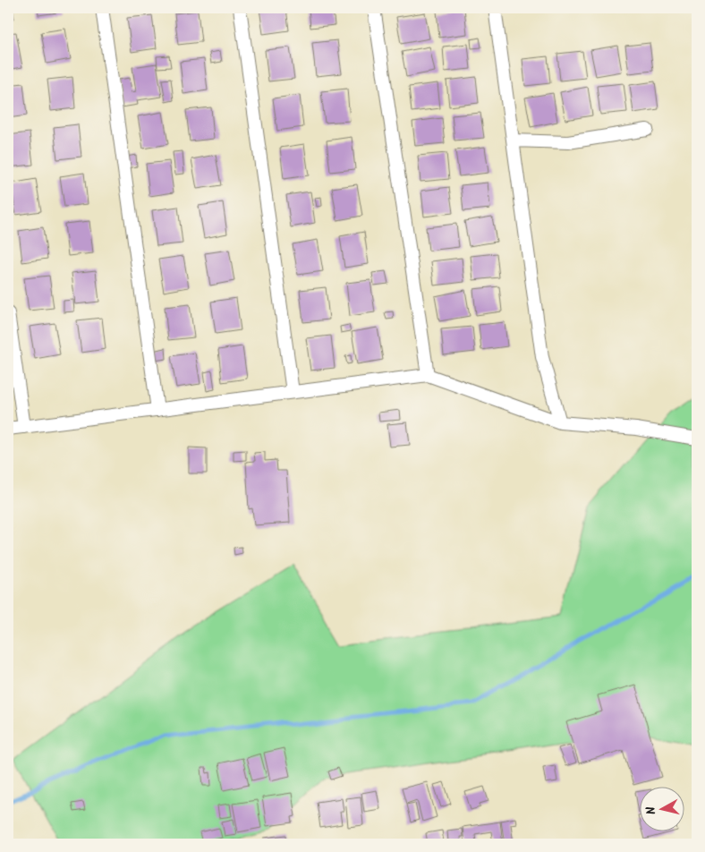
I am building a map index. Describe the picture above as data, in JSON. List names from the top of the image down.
{
  "north": "left"
}
